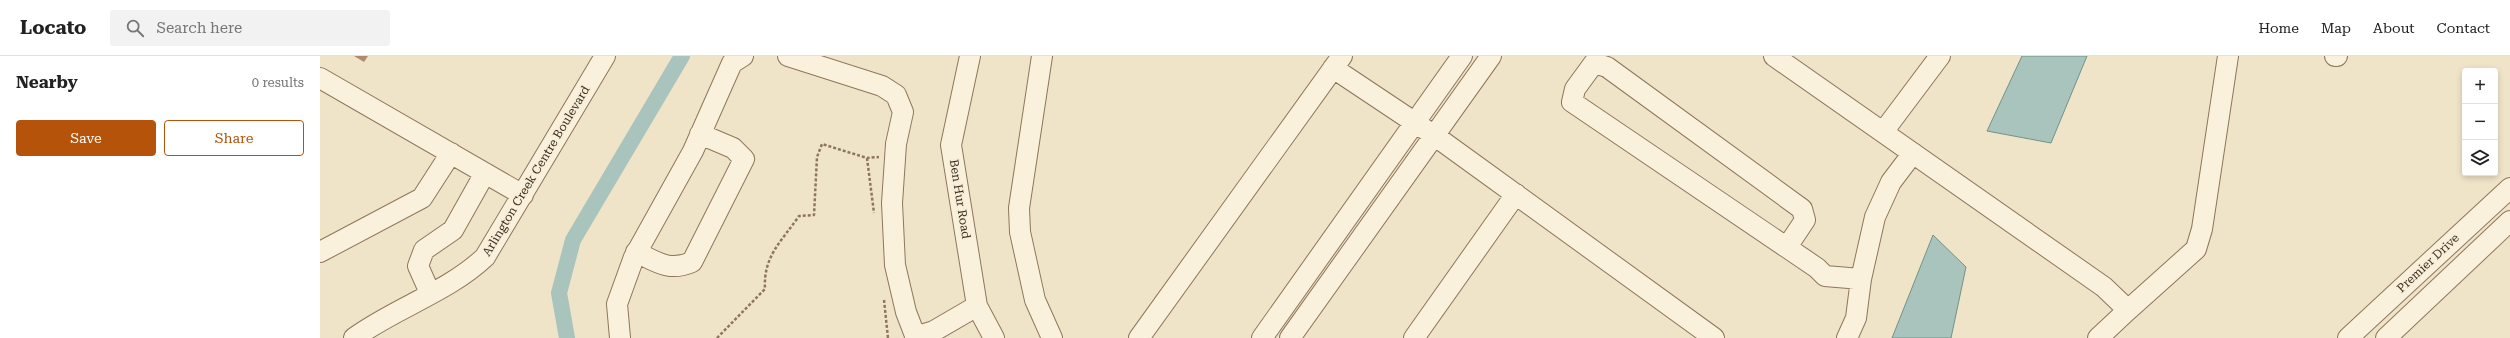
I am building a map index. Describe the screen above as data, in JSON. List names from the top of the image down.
{
  "streets": {
    "street": ["Arlington Creek Centre Boulevard", "Ben Hur Road", "Premier Drive"]
  },
  "page": {
    "header": "Locato",
    "search": "Search here",
    "nav": [
      "Home",
      "Map",
      "About",
      "Contact"
    ],
    "heading": ["Nearby", "0 results"],
    "map_buttons": ["+", "−"],
    "buttons": ["Save", "Share"]
  }
}
